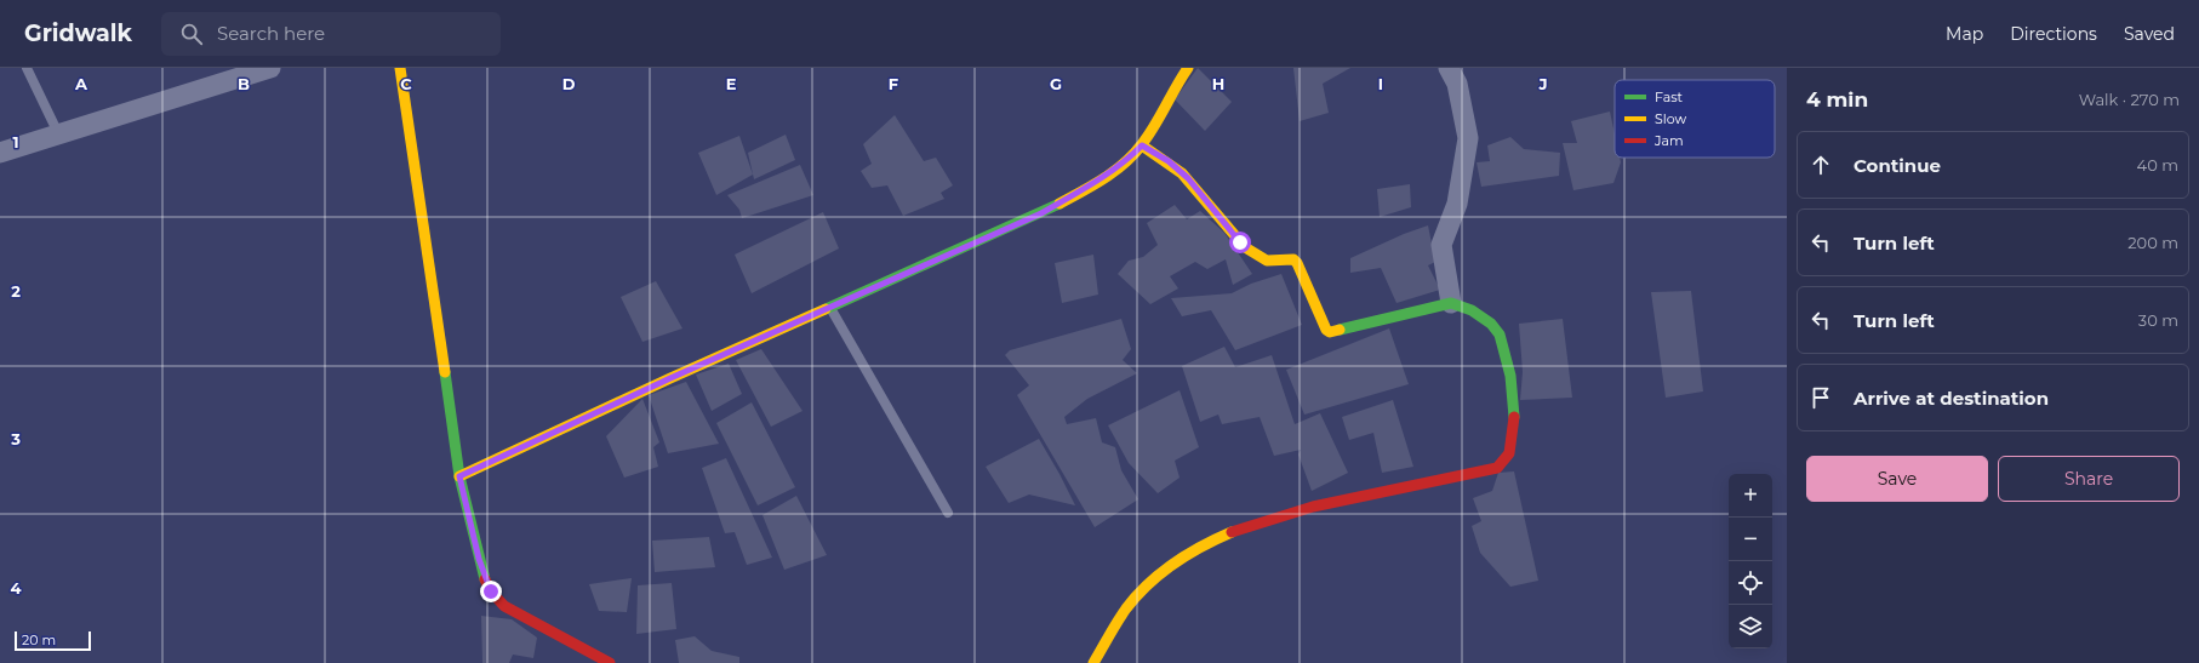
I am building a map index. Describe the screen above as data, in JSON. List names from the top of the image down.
{
  "legend": ["Fast", "Slow", "Jam"],
  "scale_bar": "20 m",
  "page": {
    "header": "Gridwalk",
    "search": "Search here",
    "nav": ["Map", "Directions", "Saved"],
    "heading": ["4 min", "Walk · 270 m"],
    "list": [
      ["Continue", "40 m"],
      ["Turn left", "200 m"],
      ["Turn left", "30 m"],
      "Arrive at destination"
    ],
    "buttons": ["Save", "Share"],
    "map_buttons": ["+", "−"],
    "scale": "20 m"
  },
  "grid": {
    "columns": [
      "A",
      "B",
      "C",
      "D",
      "E",
      "F",
      "G",
      "H",
      "I",
      "J"
    ],
    "rows": [
      "1",
      "2",
      "3",
      "4"
    ]
  }
}
